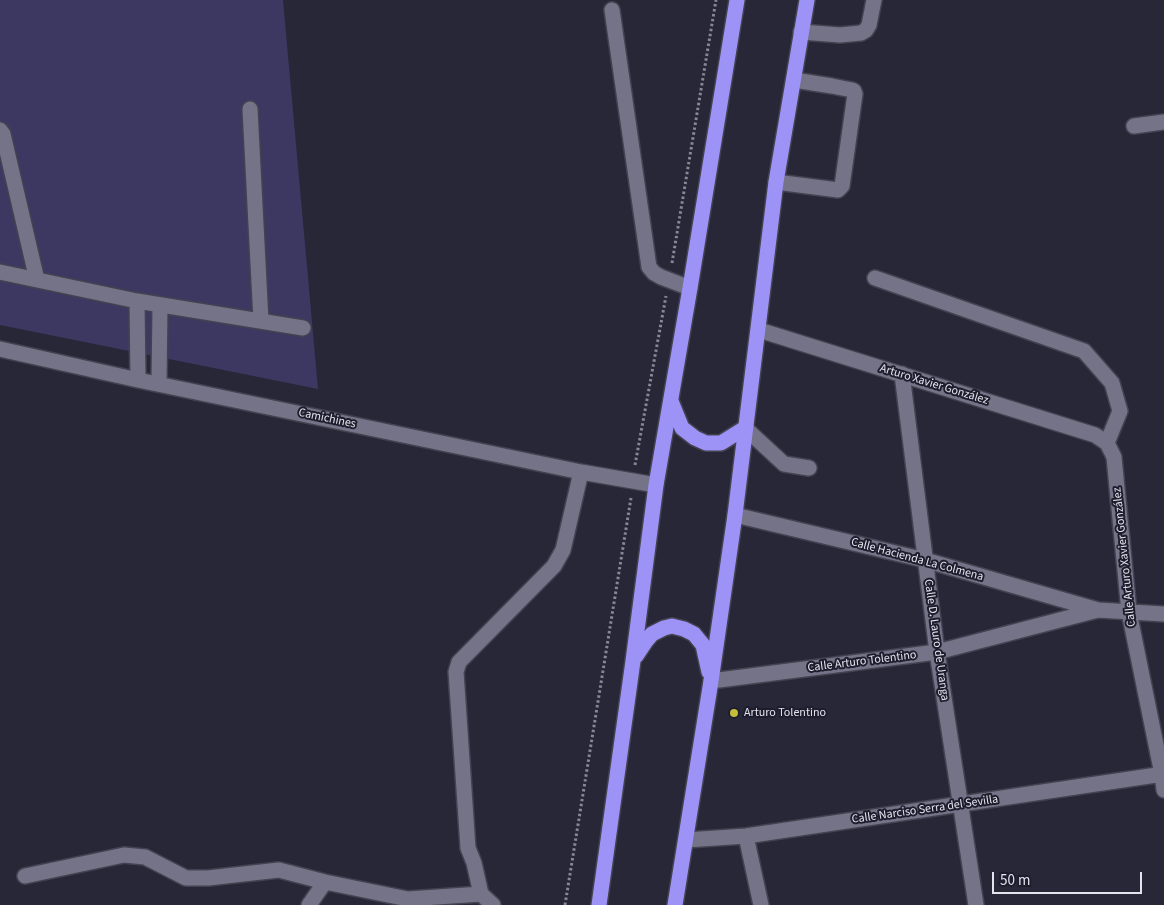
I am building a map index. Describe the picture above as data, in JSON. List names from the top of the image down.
{
  "streets": {
    "street": [
      "Arturo Xavier González",
      "Camichines",
      "Calle Arturo Xavier González",
      "Calle Hacienda La Colmena",
      "Calle D. Lauro de Uranga",
      "Calle Arturo Tolentino",
      "Calle Narciso Serra del Sevilla"
    ]
  },
  "crossings": [
    ["Arturo Xavier González", "Calle Arturo Xavier González"],
    ["Arturo Xavier González", "Calle D. Lauro de Uranga"],
    ["Calle Arturo Xavier González", "Calle Narciso Serra del Sevilla"],
    ["Calle Hacienda La Colmena", "Calle D. Lauro de Uranga"],
    ["Calle Hacienda La Colmena", "Calle Arturo Tolentino"],
    ["Calle D. Lauro de Uranga", "Calle Arturo Tolentino"],
    ["Calle D. Lauro de Uranga", "Calle Narciso Serra del Sevilla"]
  ],
  "places": ["Arturo Tolentino"],
  "scale_bar": "50 m"
}
